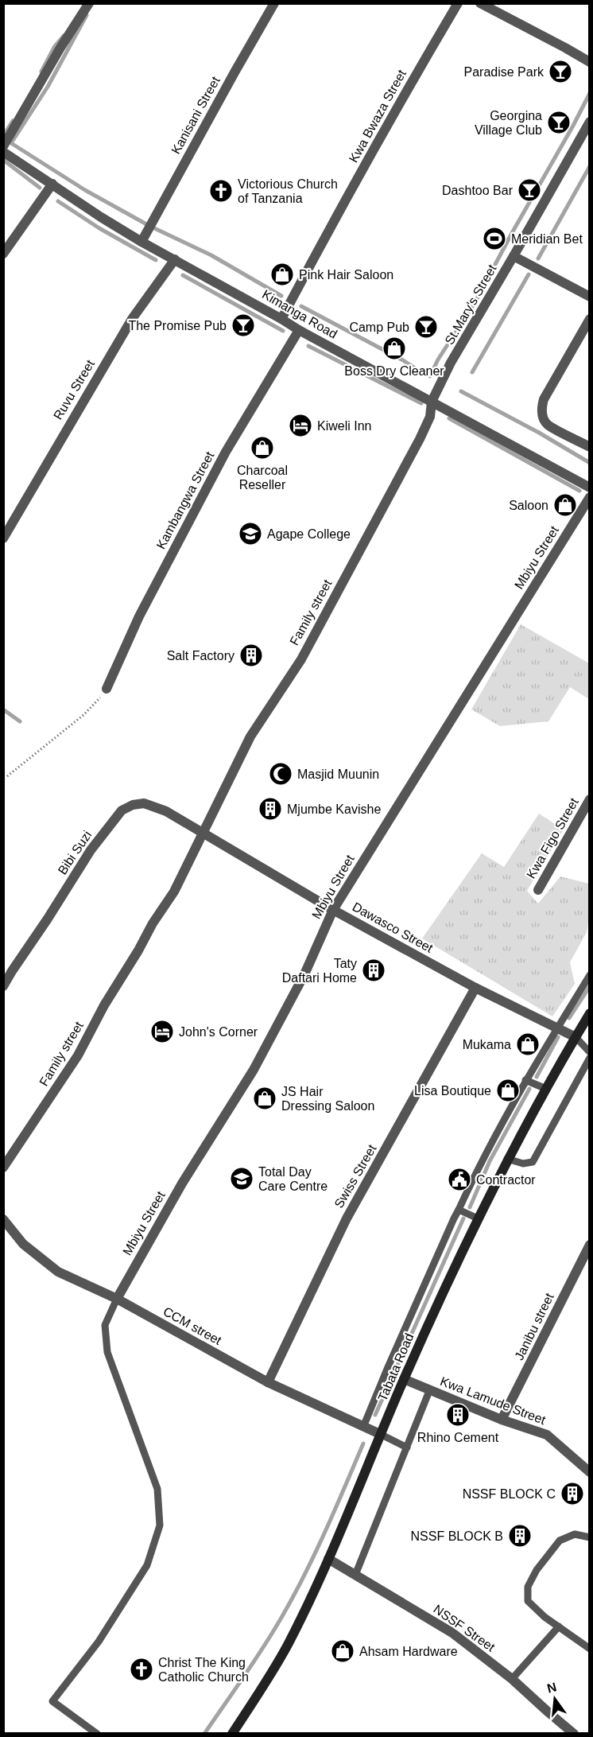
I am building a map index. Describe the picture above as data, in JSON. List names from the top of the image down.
{
  "streets": {
    "main road": ["Tabata Road"],
    "street": [
      "Kanisani Street",
      "Kwa Bwaza Street",
      "St.Mary's Street",
      "Kimanga Road",
      "Ruvu Street",
      "Kambangwa Street",
      "Mbiyu Street",
      "Family street",
      "Kwa Figo Street",
      "Bibi Suzi",
      "Dawasco Street",
      "Swiss Street",
      "CCM street",
      "Janibu street",
      "Kwa Lamude Street",
      "NSSF Street"
    ]
  },
  "crossings": [
    ["Kanisani Street", "Kimanga Road"],
    ["Kwa Bwaza Street", "Kimanga Road"],
    ["St.Mary's Street", "Kimanga Road"],
    ["St.Mary's Street", "Family street"],
    ["Kimanga Road", "Ruvu Street"],
    ["Kimanga Road", "Kambangwa Street"],
    ["Kimanga Road", "Family street"],
    ["Mbiyu Street", "Dawasco Street"],
    ["Mbiyu Street", "CCM street"],
    ["Family street", "Bibi Suzi"],
    ["Family street", "Dawasco Street"],
    ["Bibi Suzi", "Dawasco Street"],
    ["Dawasco Street", "Swiss Street"],
    ["Dawasco Street", "Tabata Road"],
    ["Swiss Street", "CCM street"],
    ["CCM street", "Tabata Road"],
    ["Janibu street", "Kwa Lamude Street"],
    ["Tabata Road", "Kwa Lamude Street"],
    ["Tabata Road", "NSSF Street"]
  ],
  "places": {
    "bar": [
      "Paradise Park",
      "Georgina Village Club",
      "Dashtoo Bar",
      "The Promise Pub",
      "Camp Pub"
    ],
    "church": ["Victorious Church of Tanzania", "Christ The King Catholic Church"],
    "sports": ["Meridian Bet"],
    "shop": [
      "Pink Hair Saloon",
      "Boss Dry Cleaner",
      "Charcoal Reseller",
      "Saloon",
      "Mukama",
      "Lisa Boutique",
      "JS Hair Dressing Saloon",
      "Ahsam Hardware"
    ],
    "hotel": ["Kiweli Inn", "John's Corner"],
    "school or university": ["Agape College", "Total Day Care Centre"],
    "building": [
      "Salt Factory",
      "Mjumbe Kavishe",
      "Taty Daftari Home",
      "Rhino Cement",
      "NSSF BLOCK C",
      "NSSF BLOCK B"
    ],
    "mosque": ["Masjid Muunin"],
    "public building": ["Contractor"]
  },
  "north": "top"
}
